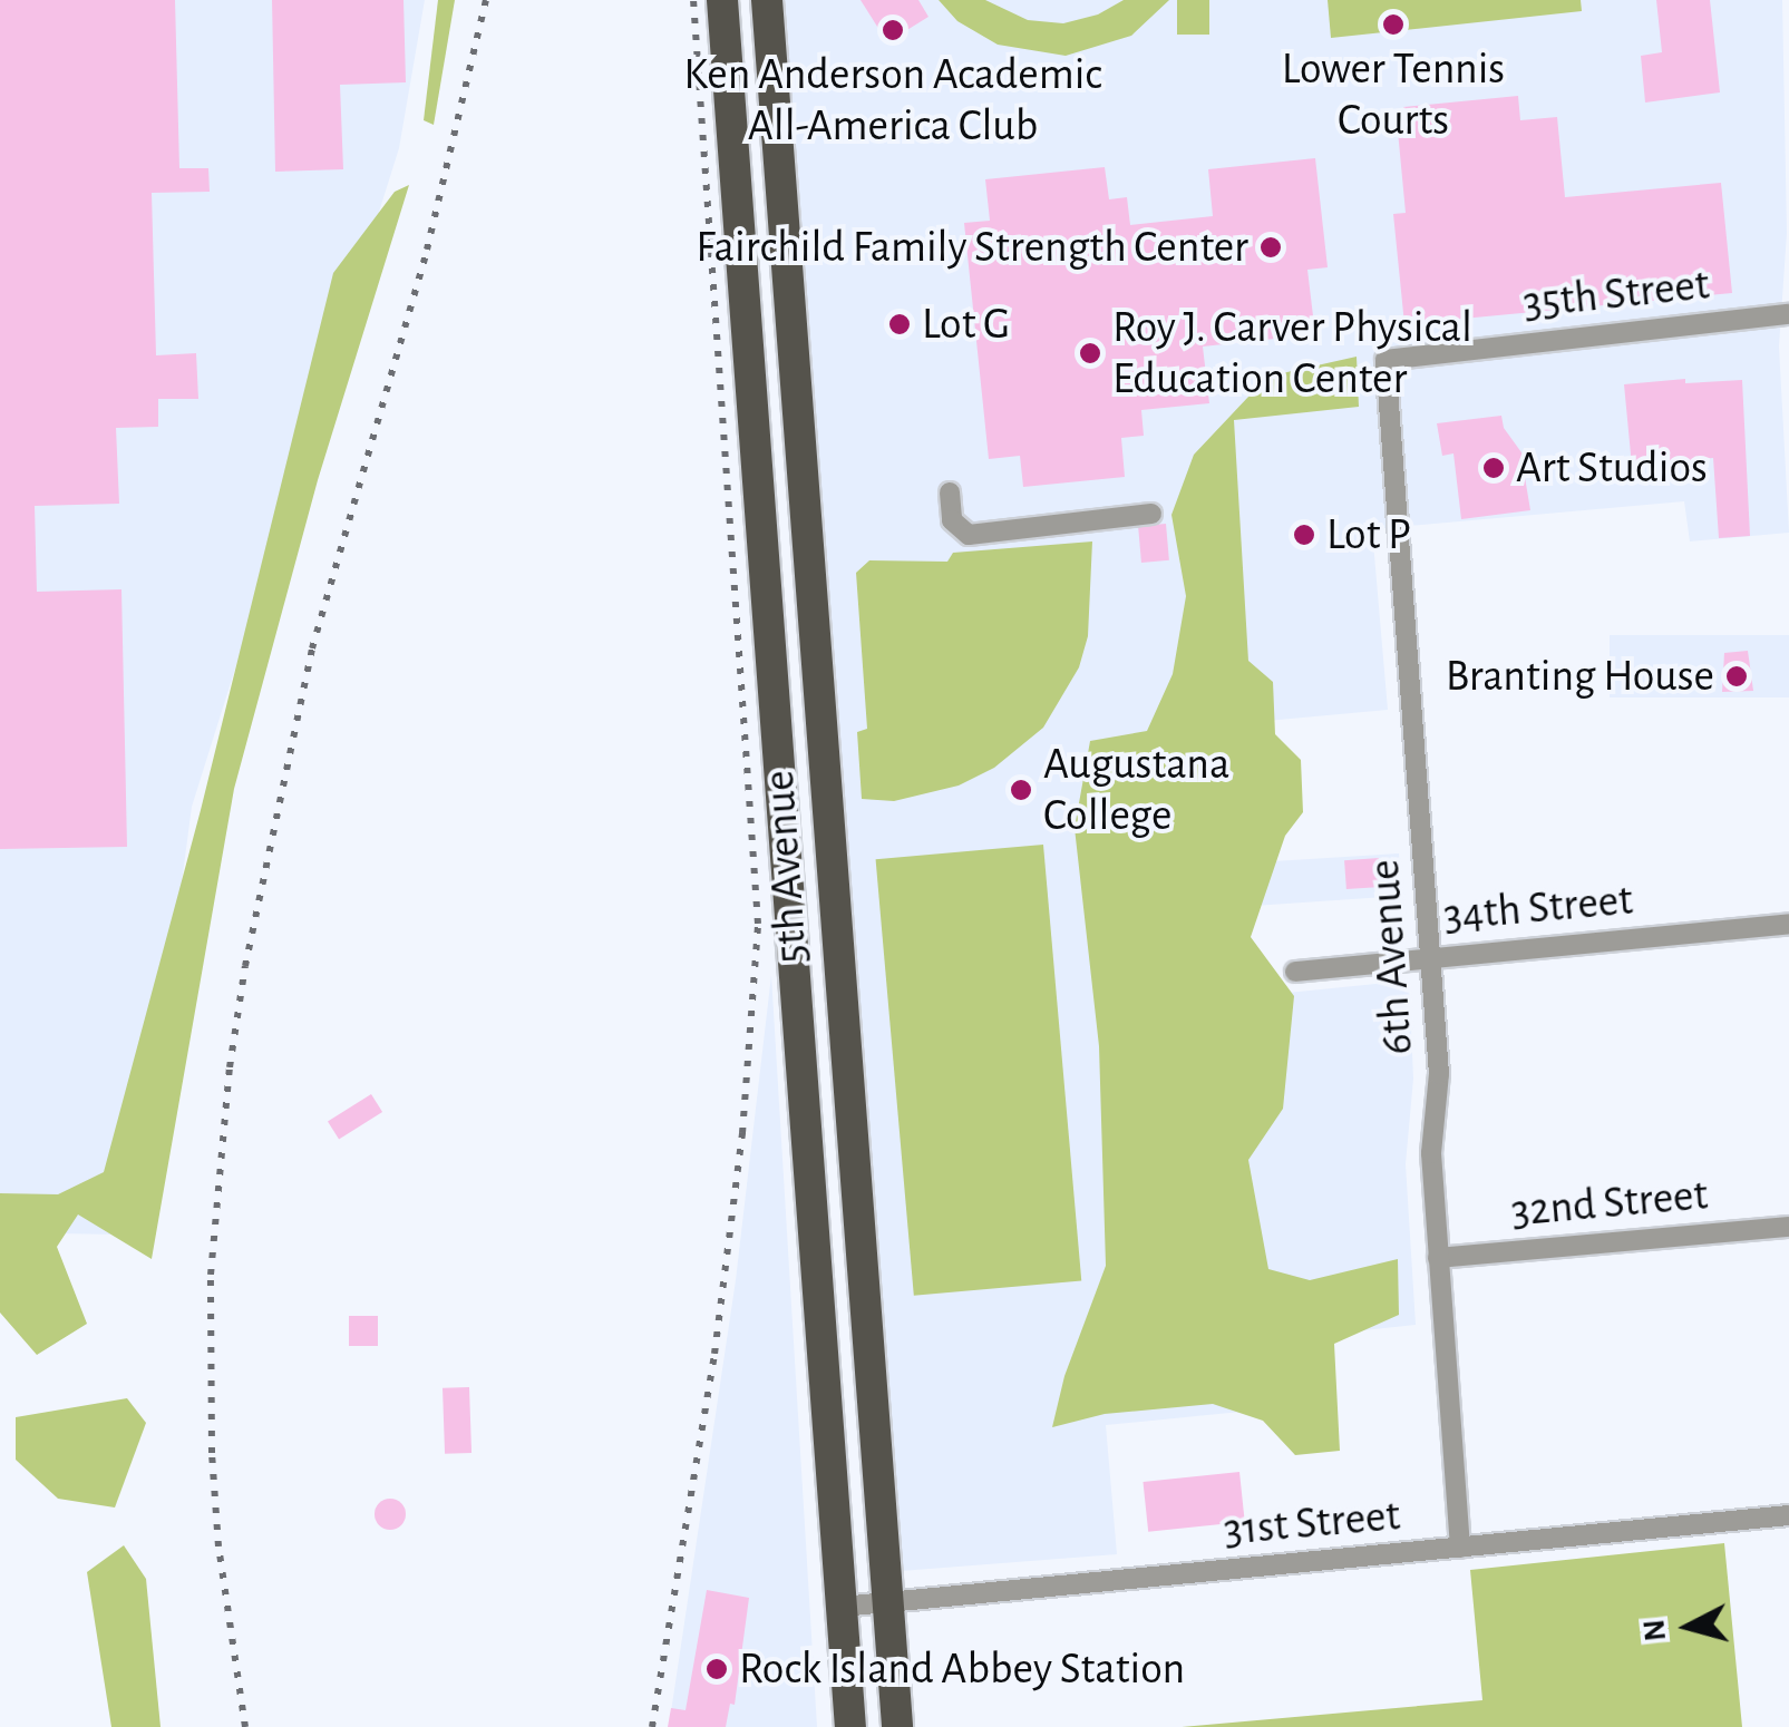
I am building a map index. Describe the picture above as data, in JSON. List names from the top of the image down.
{
  "streets": {
    "main road": ["5th Avenue"],
    "street": [
      "35th Street",
      "34th Street",
      "6th Avenue",
      "32nd Street",
      "31st Street"
    ]
  },
  "crossings": [
    ["35th Street", "6th Avenue"],
    ["5th Avenue", "31st Street"],
    ["34th Street", "6th Avenue"],
    ["6th Avenue", "32nd Street"],
    ["6th Avenue", "31st Street"]
  ],
  "places": [
    "Lower Tennis Courts",
    "Ken Anderson Academic All-America Club",
    "Fairchild Family Strength Center",
    "Lot G",
    "Roy J. Carver Physical Education Center",
    "Art Studios",
    "Lot P",
    "Branting House",
    "Augustana College",
    "Rock Island Abbey Station"
  ],
  "north": "left"
}
